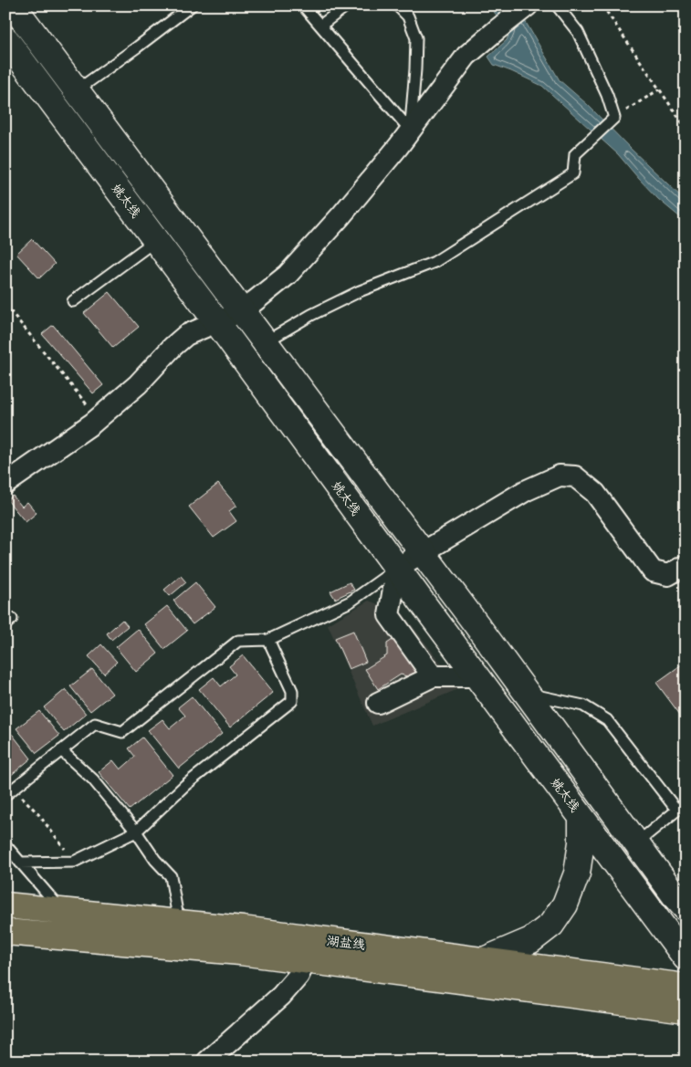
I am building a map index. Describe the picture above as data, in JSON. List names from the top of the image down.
{
  "streets": {
    "main road": ["姚太线", "湖盐线"]
  }
}
